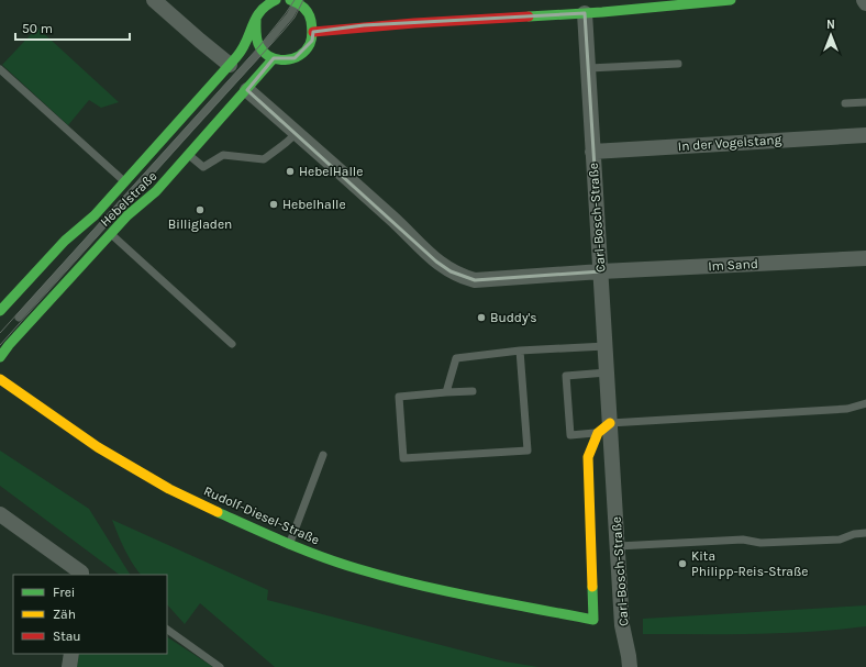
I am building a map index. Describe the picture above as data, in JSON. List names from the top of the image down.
{
  "streets": {
    "street": [
      "In der Vogelstang",
      "Hebelstraße",
      "Carl-Bosch-Straße",
      "Im Sand",
      "Rudolf-Diesel-Straße"
    ]
  },
  "crossings": [
    ["In der Vogelstang", "Carl-Bosch-Straße"],
    ["Hebelstraße", "Im Sand"],
    ["Carl-Bosch-Straße", "Im Sand"],
    ["Carl-Bosch-Straße", "Rudolf-Diesel-Straße"]
  ],
  "places": [
    "HebelHalle",
    "Hebelhalle",
    "Billigladen",
    "Buddy's",
    "Kita Philipp-Reis-Straße"
  ],
  "legend": ["Frei", "Zäh", "Stau"],
  "scale_bar": "50 m",
  "north": "top"
}
